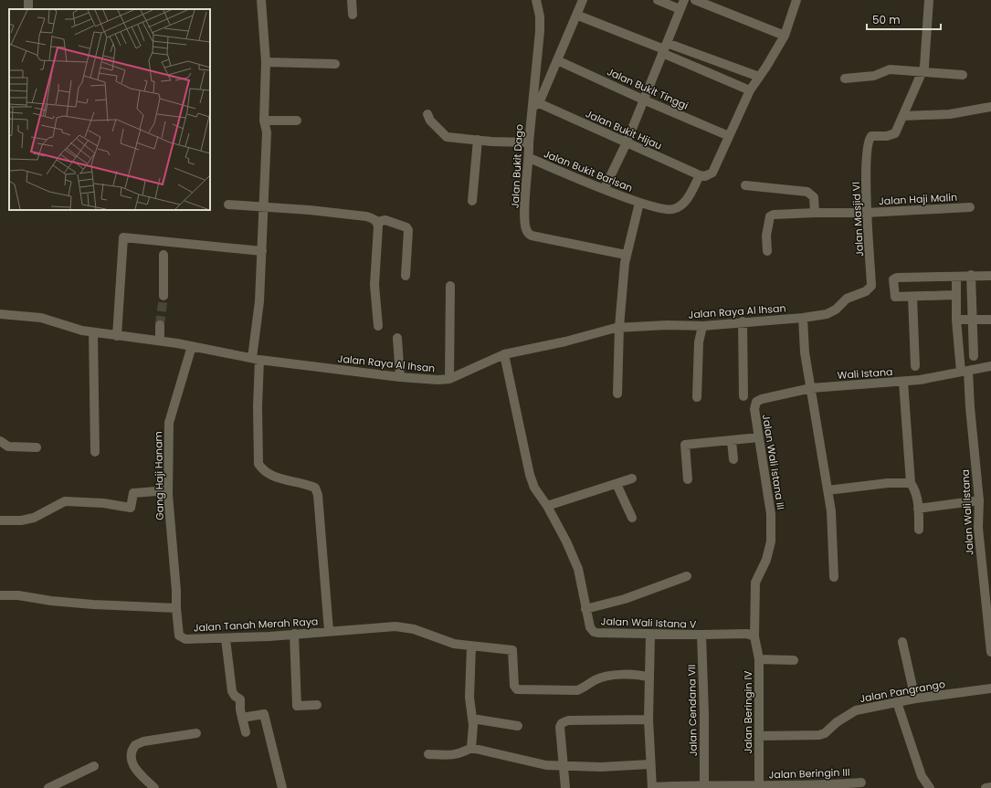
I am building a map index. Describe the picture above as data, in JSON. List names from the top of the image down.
{
  "streets": {
    "street": [
      "Jalan Bukit Tinggi",
      "Jalan Bukit Hijau",
      "Jalan Bukit Dago",
      "Jalan Bukit Barisan",
      "Jalan Haji Malin",
      "Jalan Masjid VI",
      "Jalan Raya Al Ihsan",
      "Wali Istana",
      "Jalan Wali Istana III",
      "Gang Haji Hanam",
      "Jalan Wali Istana",
      "Jalan Wali Istana V",
      "Jalan Tanah Merah Raya",
      "Jalan Pangrango",
      "Jalan Cendana VII",
      "Jalan Beringin IV",
      "Jalan Beringin III"
    ]
  },
  "crossings": [
    ["Jalan Bukit Hijau", "Jalan Bukit Dago"],
    ["Jalan Bukit Hijau", "Jalan Bukit Barisan"],
    ["Jalan Bukit Dago", "Jalan Bukit Barisan"],
    ["Jalan Haji Malin", "Jalan Masjid VI"],
    ["Jalan Masjid VI", "Jalan Raya Al Ihsan"],
    ["Jalan Raya Al Ihsan", "Gang Haji Hanam"],
    ["Jalan Raya Al Ihsan", "Jalan Wali Istana V"],
    ["Wali Istana", "Jalan Wali Istana III"],
    ["Wali Istana", "Jalan Wali Istana"],
    ["Jalan Wali Istana III", "Jalan Wali Istana V"],
    ["Jalan Wali Istana III", "Jalan Beringin IV"],
    ["Gang Haji Hanam", "Jalan Tanah Merah Raya"],
    ["Jalan Wali Istana V", "Jalan Cendana VII"],
    ["Jalan Wali Istana V", "Jalan Beringin IV"],
    ["Jalan Pangrango", "Jalan Beringin IV"],
    ["Jalan Cendana VII", "Jalan Beringin III"],
    ["Jalan Beringin IV", "Jalan Beringin III"]
  ],
  "scale_bar": "50 m"
}
